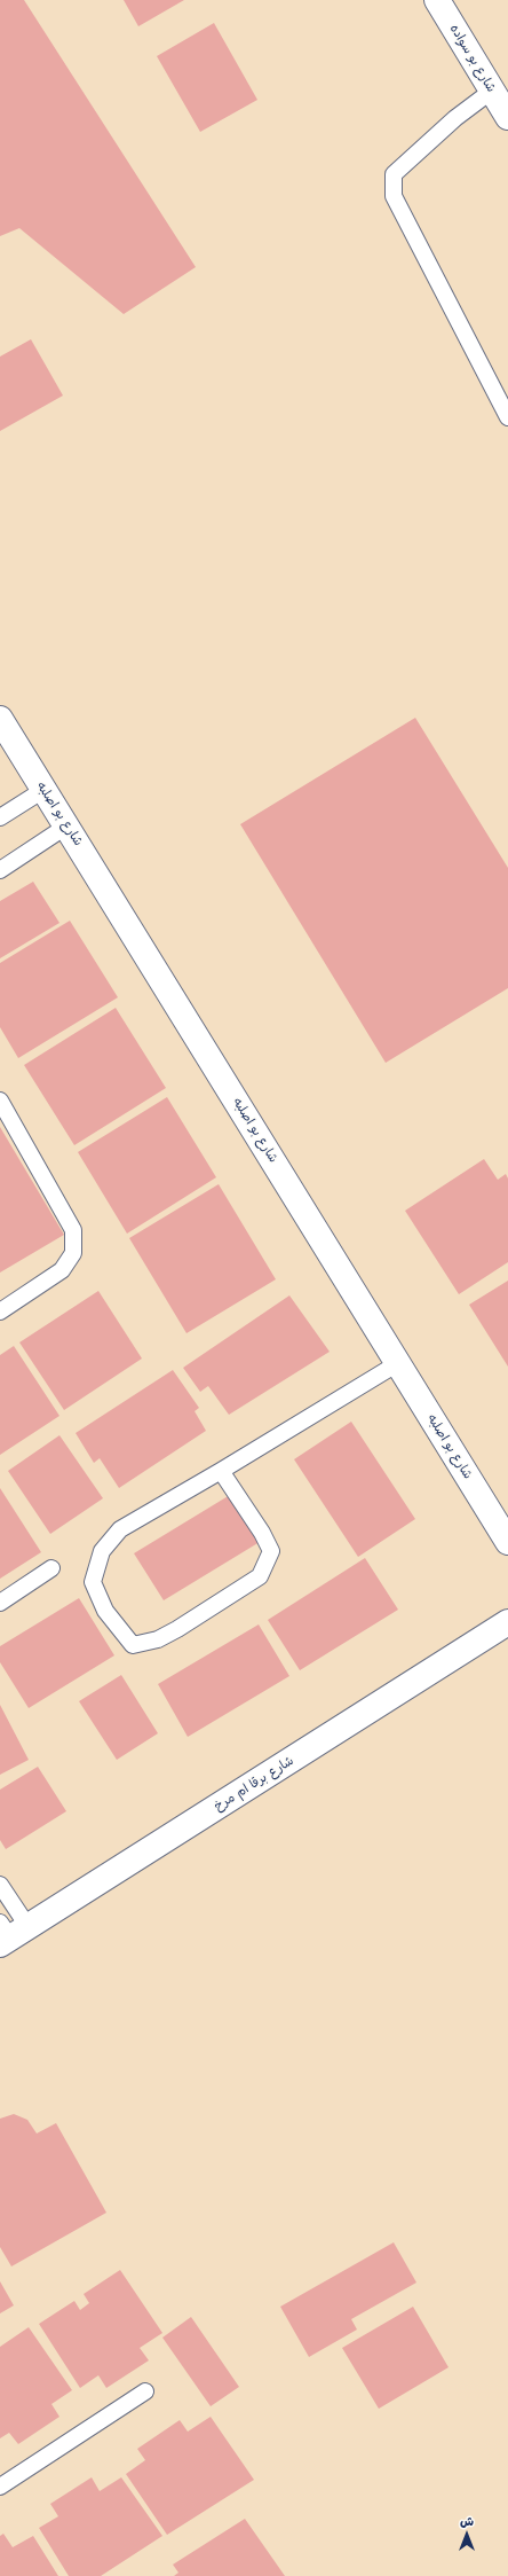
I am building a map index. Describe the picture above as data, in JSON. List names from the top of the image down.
{
  "streets": {
    "street": ["شارع بو سواده", "شارع بو اصلبه", "شارع برقا ام مرخ"]
  },
  "north": "top"
}
